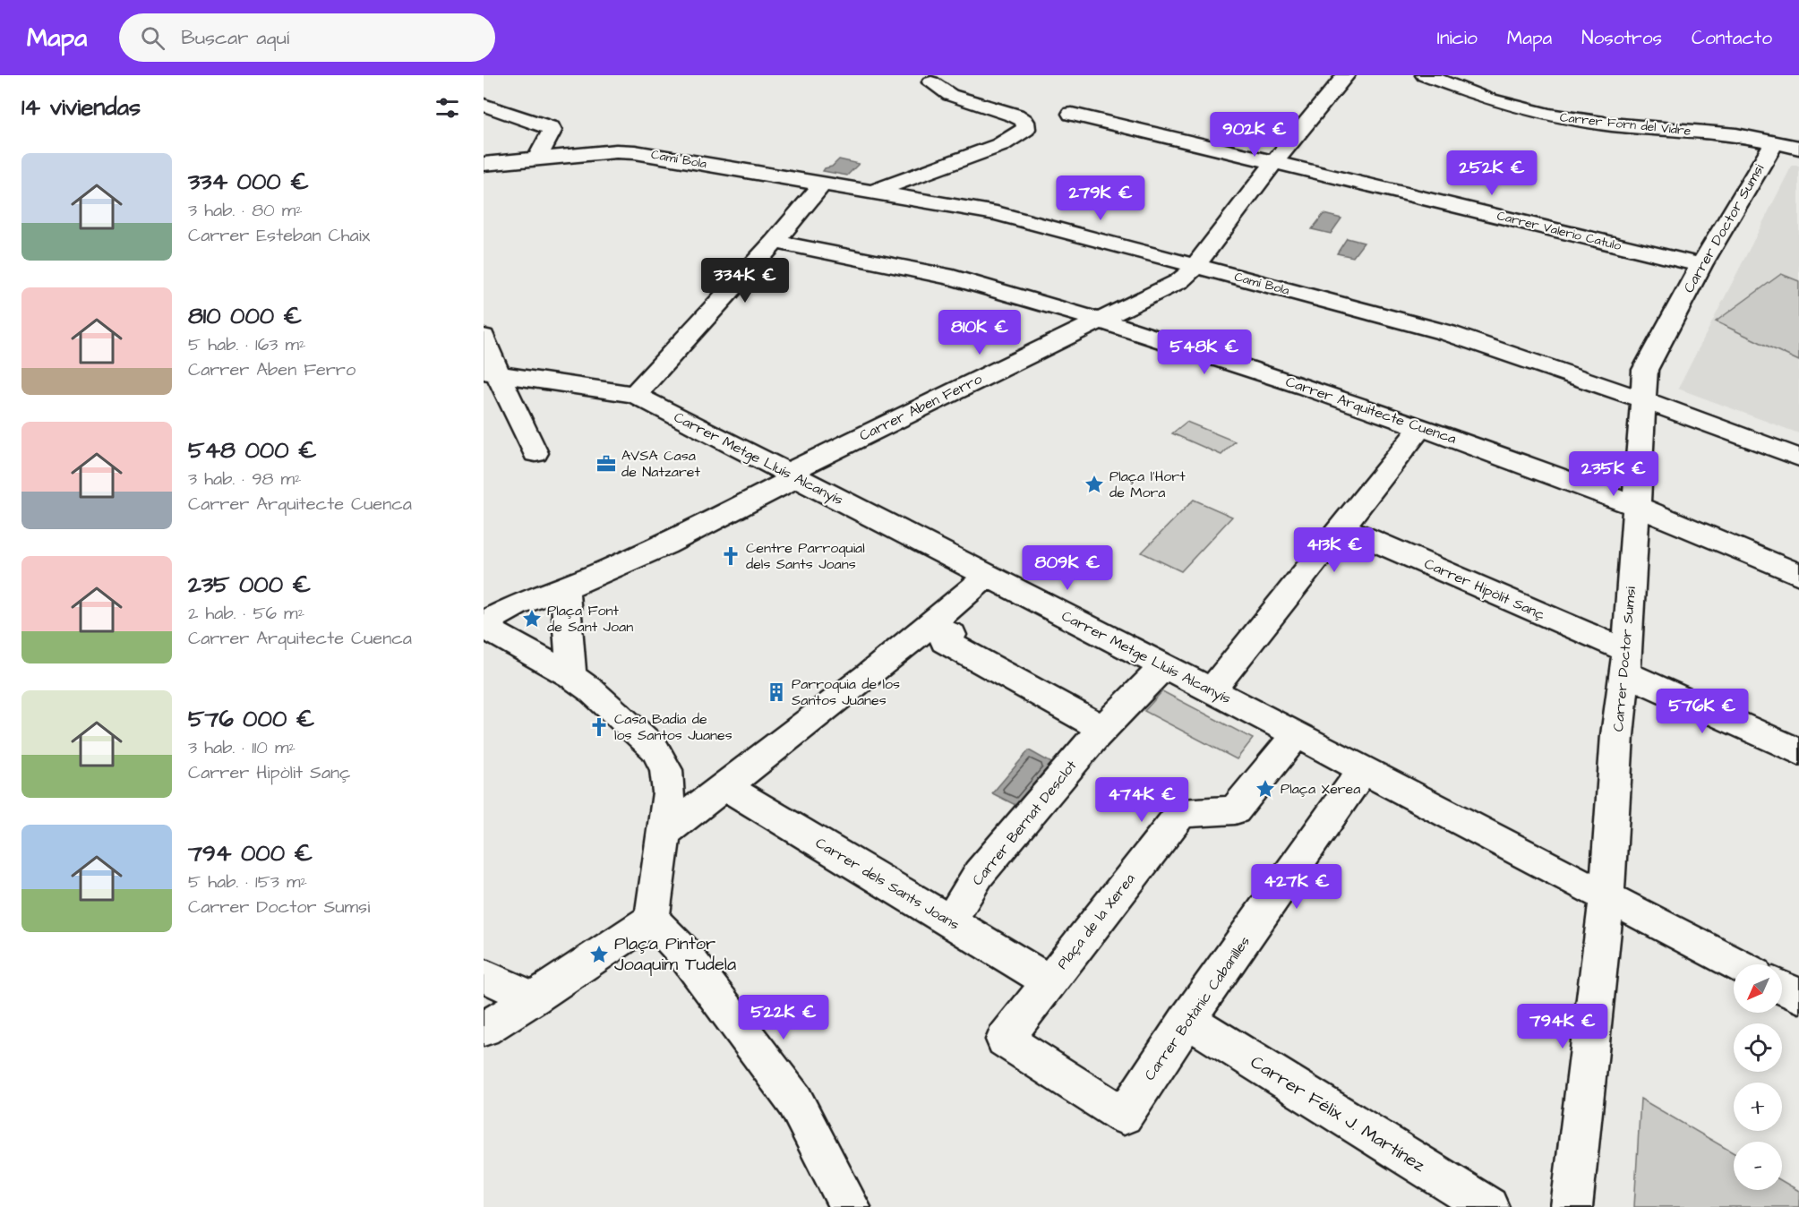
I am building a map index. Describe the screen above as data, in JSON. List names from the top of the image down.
{
  "streets": {
    "street": [
      "Carrer Forn del Vidre",
      "Camí Bola",
      "Carrer Doctor Sumsi",
      "Carrer Valerio Catulo",
      "Carrer Aben Ferro",
      "Carrer Arquitecte Cuenca",
      "Carrer Metge Lluís Alcanyís",
      "Carrer Hipòlit Sanç",
      "Carrer Bernat Desclot",
      "Carrer dels Sants Joans",
      "Plaça de la Xerea",
      "Carrer Botànic Cabanilles",
      "Carrer Félix J. Martínez"
    ]
  },
  "crossings": [
    ["Carrer Forn del Vidre", "Carrer Doctor Sumsi"],
    ["Camí Bola", "Carrer Doctor Sumsi"],
    ["Camí Bola", "Carrer Aben Ferro"],
    ["Carrer Doctor Sumsi", "Carrer Valerio Catulo"],
    ["Carrer Doctor Sumsi", "Carrer Arquitecte Cuenca"],
    ["Carrer Doctor Sumsi", "Carrer Metge Lluís Alcanyís"],
    ["Carrer Doctor Sumsi", "Carrer Hipòlit Sanç"],
    ["Carrer Valerio Catulo", "Carrer Aben Ferro"],
    ["Carrer Aben Ferro", "Carrer Arquitecte Cuenca"],
    ["Carrer Aben Ferro", "Carrer Metge Lluís Alcanyís"],
    ["Carrer Metge Lluís Alcanyís", "Carrer Bernat Desclot"],
    ["Carrer Metge Lluís Alcanyís", "Plaça de la Xerea"],
    ["Carrer Metge Lluís Alcanyís", "Carrer Botànic Cabanilles"],
    ["Carrer Bernat Desclot", "Carrer dels Sants Joans"],
    ["Carrer dels Sants Joans", "Plaça de la Xerea"],
    ["Plaça de la Xerea", "Carrer Botànic Cabanilles"],
    ["Carrer Botànic Cabanilles", "Carrer Félix J. Martínez"]
  ],
  "places": {
    "office": ["AVSA Casa de Natzaret"],
    "place": [
      "Plaça l'Hort de Mora",
      "Plaça Font de Sant Joan",
      "Plaça Xerea",
      "Plaça Pintor Joaquim Tudela"
    ],
    "church": ["Centre Parroquial dels Sants Joans", "Casa Badía de los Santos Juanes"],
    "building": ["Parroquia de los Santos Juanes"]
  },
  "north": "bottom left",
  "page": {
    "header": "Mapa",
    "search": "Buscar aquí",
    "nav": [
      "Inicio",
      "Mapa",
      "Nosotros",
      "Contacto"
    ],
    "heading": "14 viviendas",
    "price": [
      "902K €",
      "252K €",
      "279K €",
      "334K €",
      "810K €",
      "548K €",
      "235K €",
      "413K €",
      "809K €",
      "576K €",
      "474K €",
      "427K €",
      "522K €",
      "794K €"
    ],
    "list": [
      {
        "name": "334 000 €",
        "note": "3 hab. · 80 m² · Carrer Esteban Chaix"
      },
      {
        "name": "810 000 €",
        "note": "5 hab. · 163 m² · Carrer Aben Ferro"
      },
      {
        "name": "548 000 €",
        "note": "3 hab. · 98 m² · Carrer Arquitecte Cuenca"
      },
      {
        "name": "235 000 €",
        "note": "2 hab. · 56 m² · Carrer Arquitecte Cuenca"
      },
      {
        "name": "576 000 €",
        "note": "3 hab. · 110 m² · Carrer Hipòlit Sanç"
      },
      {
        "name": "794 000 €",
        "note": "5 hab. · 153 m² · Carrer Doctor Sumsi"
      }
    ],
    "map_buttons": ["+", "−"]
  }
}
